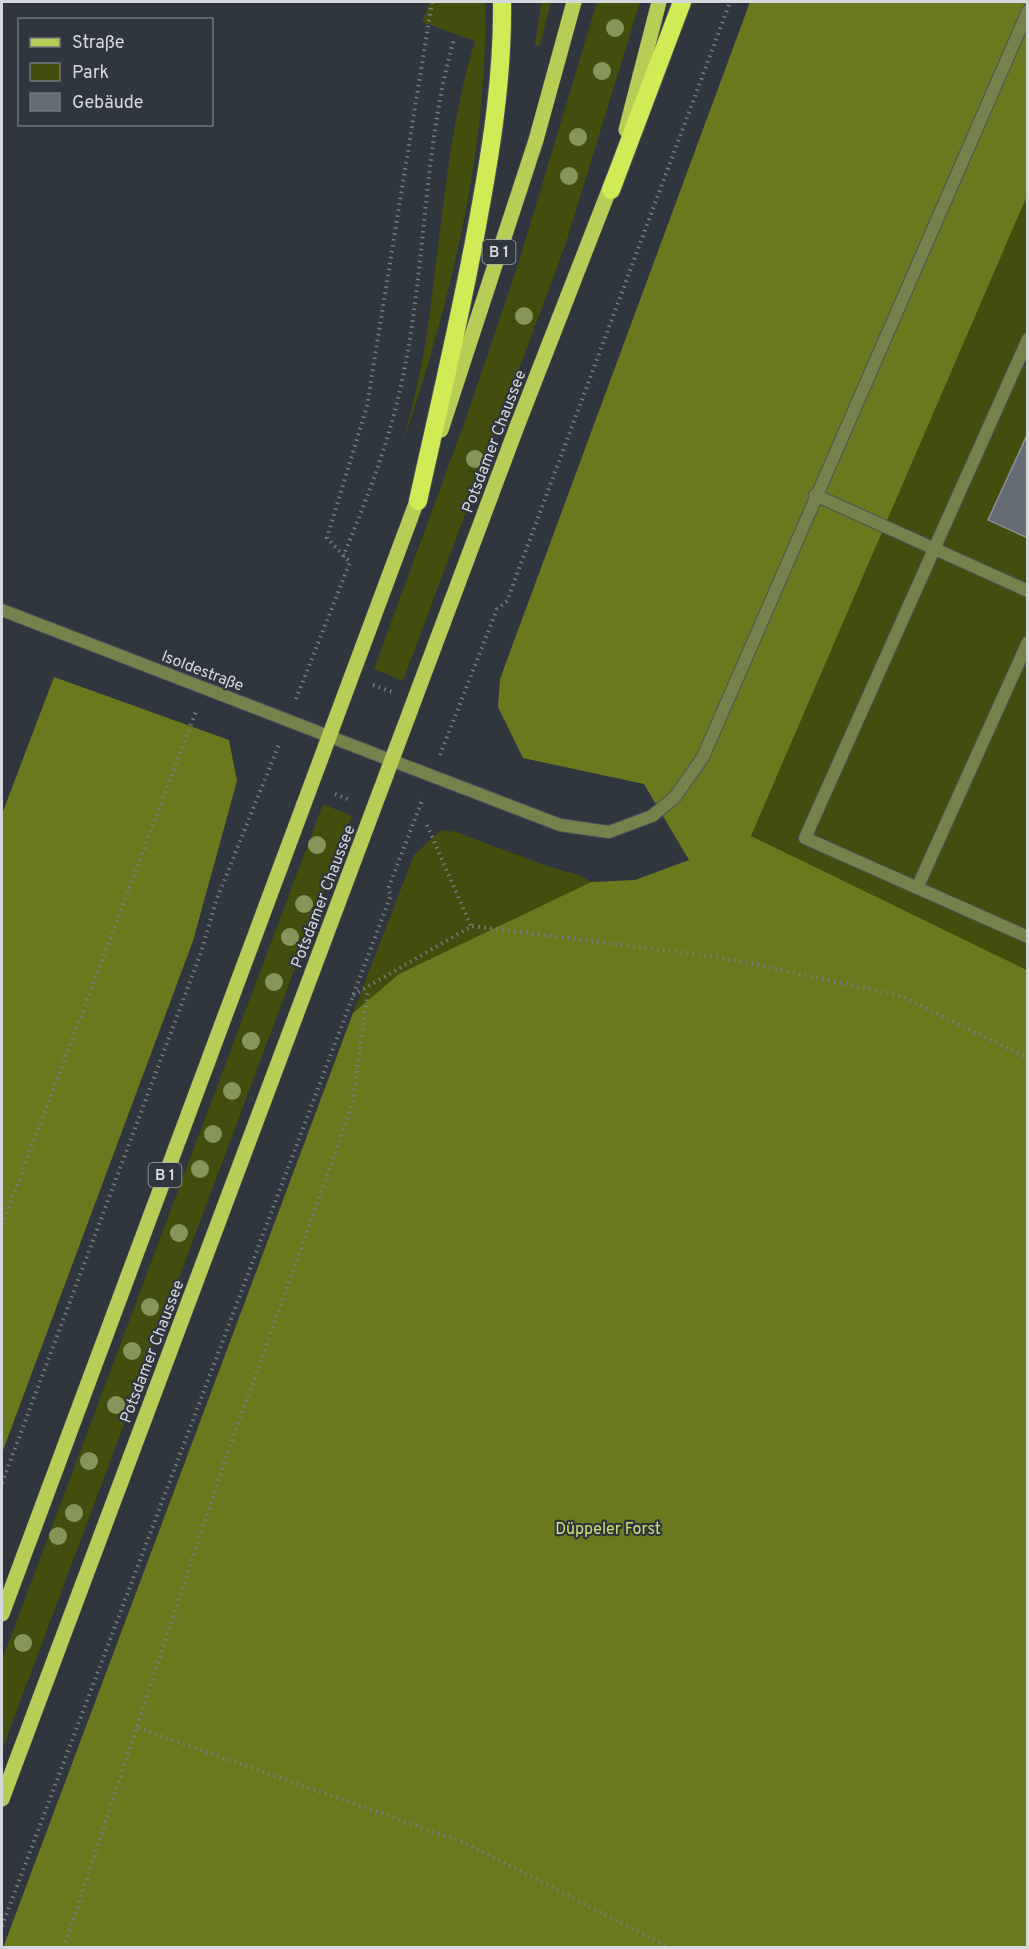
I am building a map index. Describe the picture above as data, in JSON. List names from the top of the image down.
{
  "streets": {
    "main road": ["B 1", "Potsdamer Chaussee"],
    "street": ["Isoldestraße"]
  },
  "crossings": [
    ["B 1", "Isoldestraße"],
    ["Potsdamer Chaussee", "Isoldestraße"]
  ],
  "parks": ["Düppeler Forst"],
  "legend": ["Straße", "Park", "Gebäude"]
}
